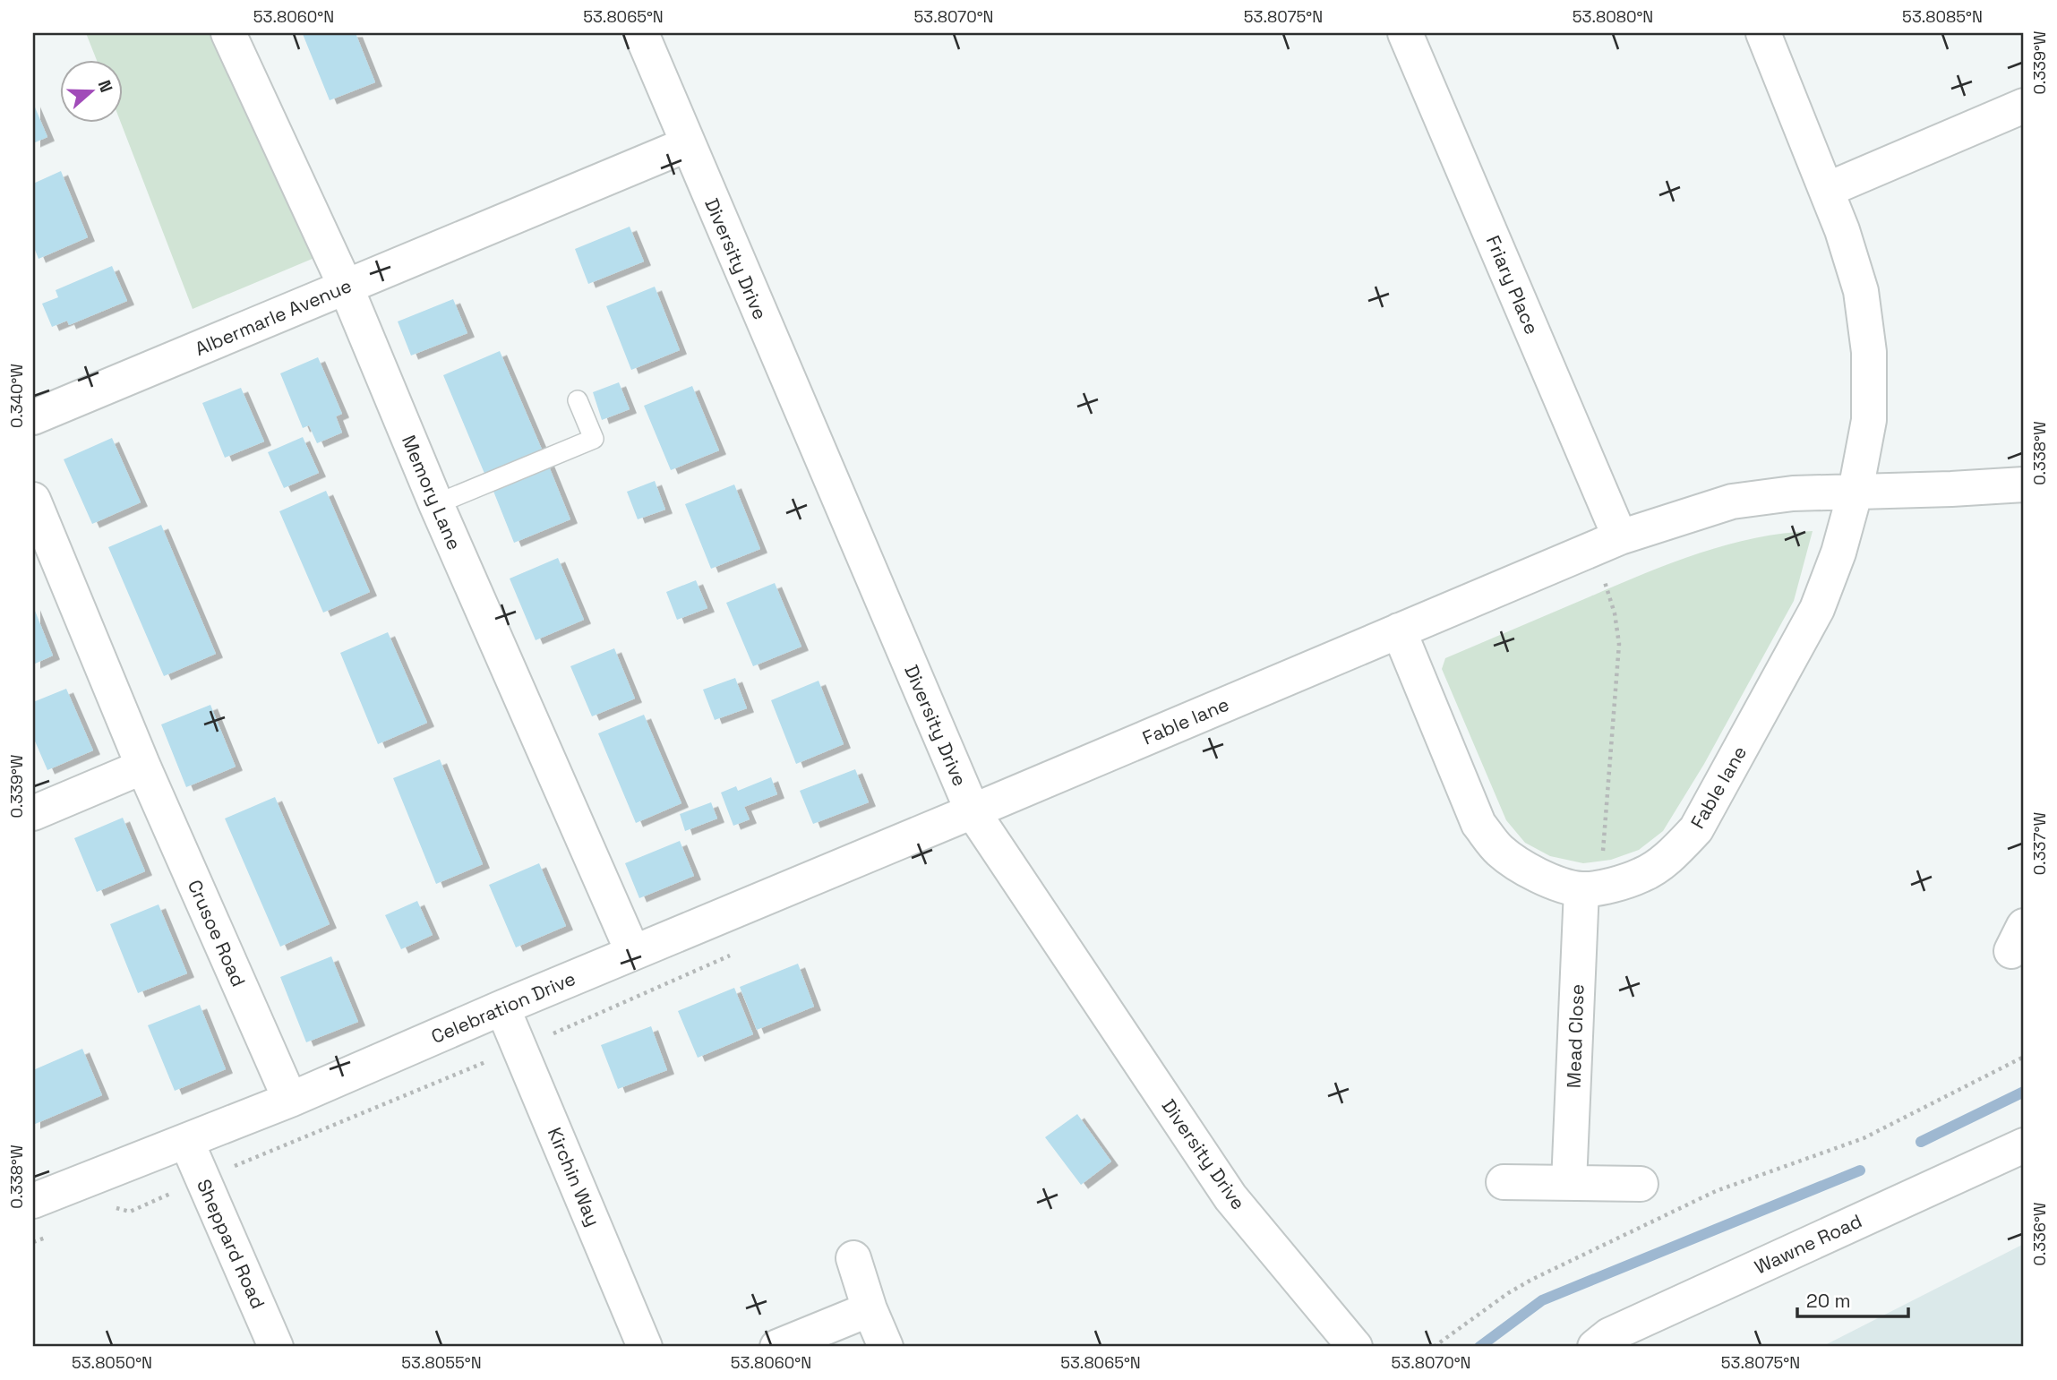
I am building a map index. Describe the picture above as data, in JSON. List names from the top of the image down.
{
  "streets": {
    "street": [
      "Diversity Drive",
      "Friary Place",
      "Albermarle Avenue",
      "Memory Lane",
      "Fable lane",
      "Crusoe Road",
      "Celebration Drive",
      "Mead Close",
      "Kirchin Way",
      "Sheppard Road",
      "Wawne Road"
    ]
  },
  "crossings": [
    ["Diversity Drive", "Albermarle Avenue"],
    ["Diversity Drive", "Fable lane"],
    ["Diversity Drive", "Celebration Drive"],
    ["Friary Place", "Fable lane"],
    ["Albermarle Avenue", "Memory Lane"],
    ["Memory Lane", "Celebration Drive"],
    ["Fable lane", "Celebration Drive"],
    ["Fable lane", "Mead Close"],
    ["Crusoe Road", "Celebration Drive"],
    ["Celebration Drive", "Kirchin Way"],
    ["Celebration Drive", "Sheppard Road"]
  ],
  "scale_bar": "20 m",
  "north": "right",
  "coordinates": [
    "53.8060°N",
    "53.8065°N",
    "53.8070°N",
    "53.8075°N",
    "53.8080°N",
    "53.8085°N",
    "0.339°W",
    "0.340°W",
    "0.338°W",
    "0.337°W",
    "0.336°W",
    "53.8050°N",
    "53.8055°N"
  ]
}
